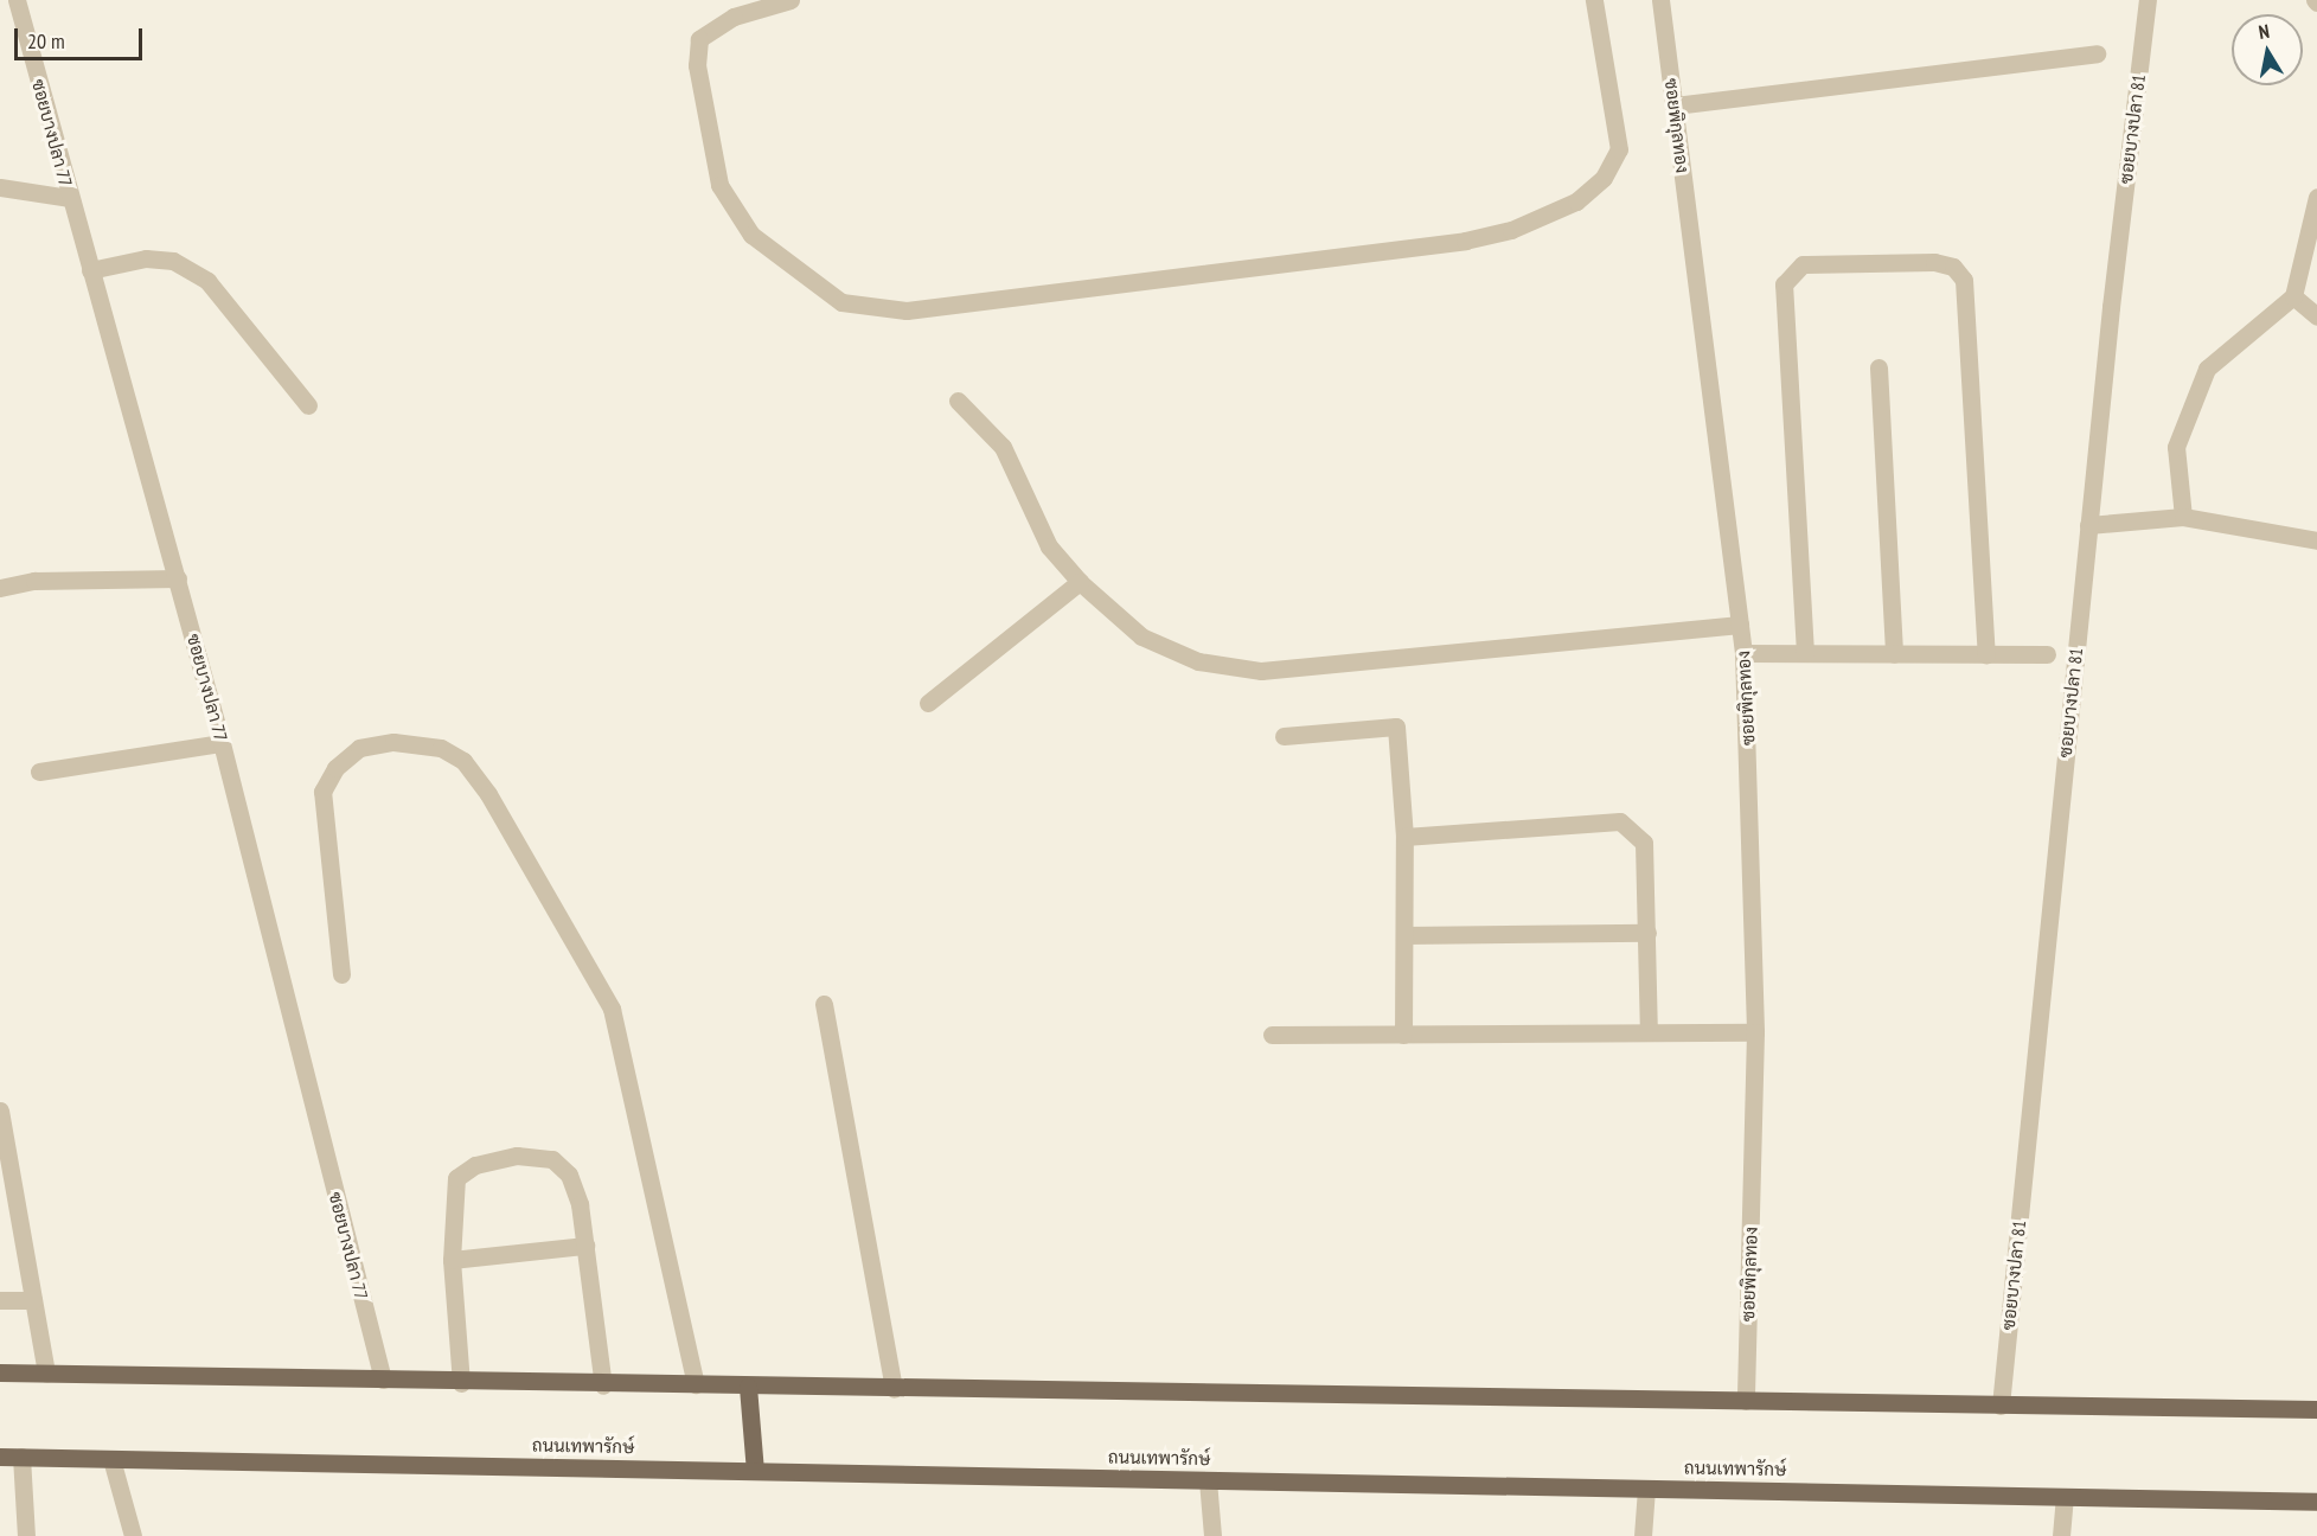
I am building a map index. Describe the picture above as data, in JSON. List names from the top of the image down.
{
  "streets": {
    "main road": ["ถนนเทพารักษ์"],
    "street": ["ซอยพิกุลทอง", "ซอยบางปลา 81", "ซอยบางปลา 77"]
  },
  "scale_bar": "20 m",
  "north": "top"
}
